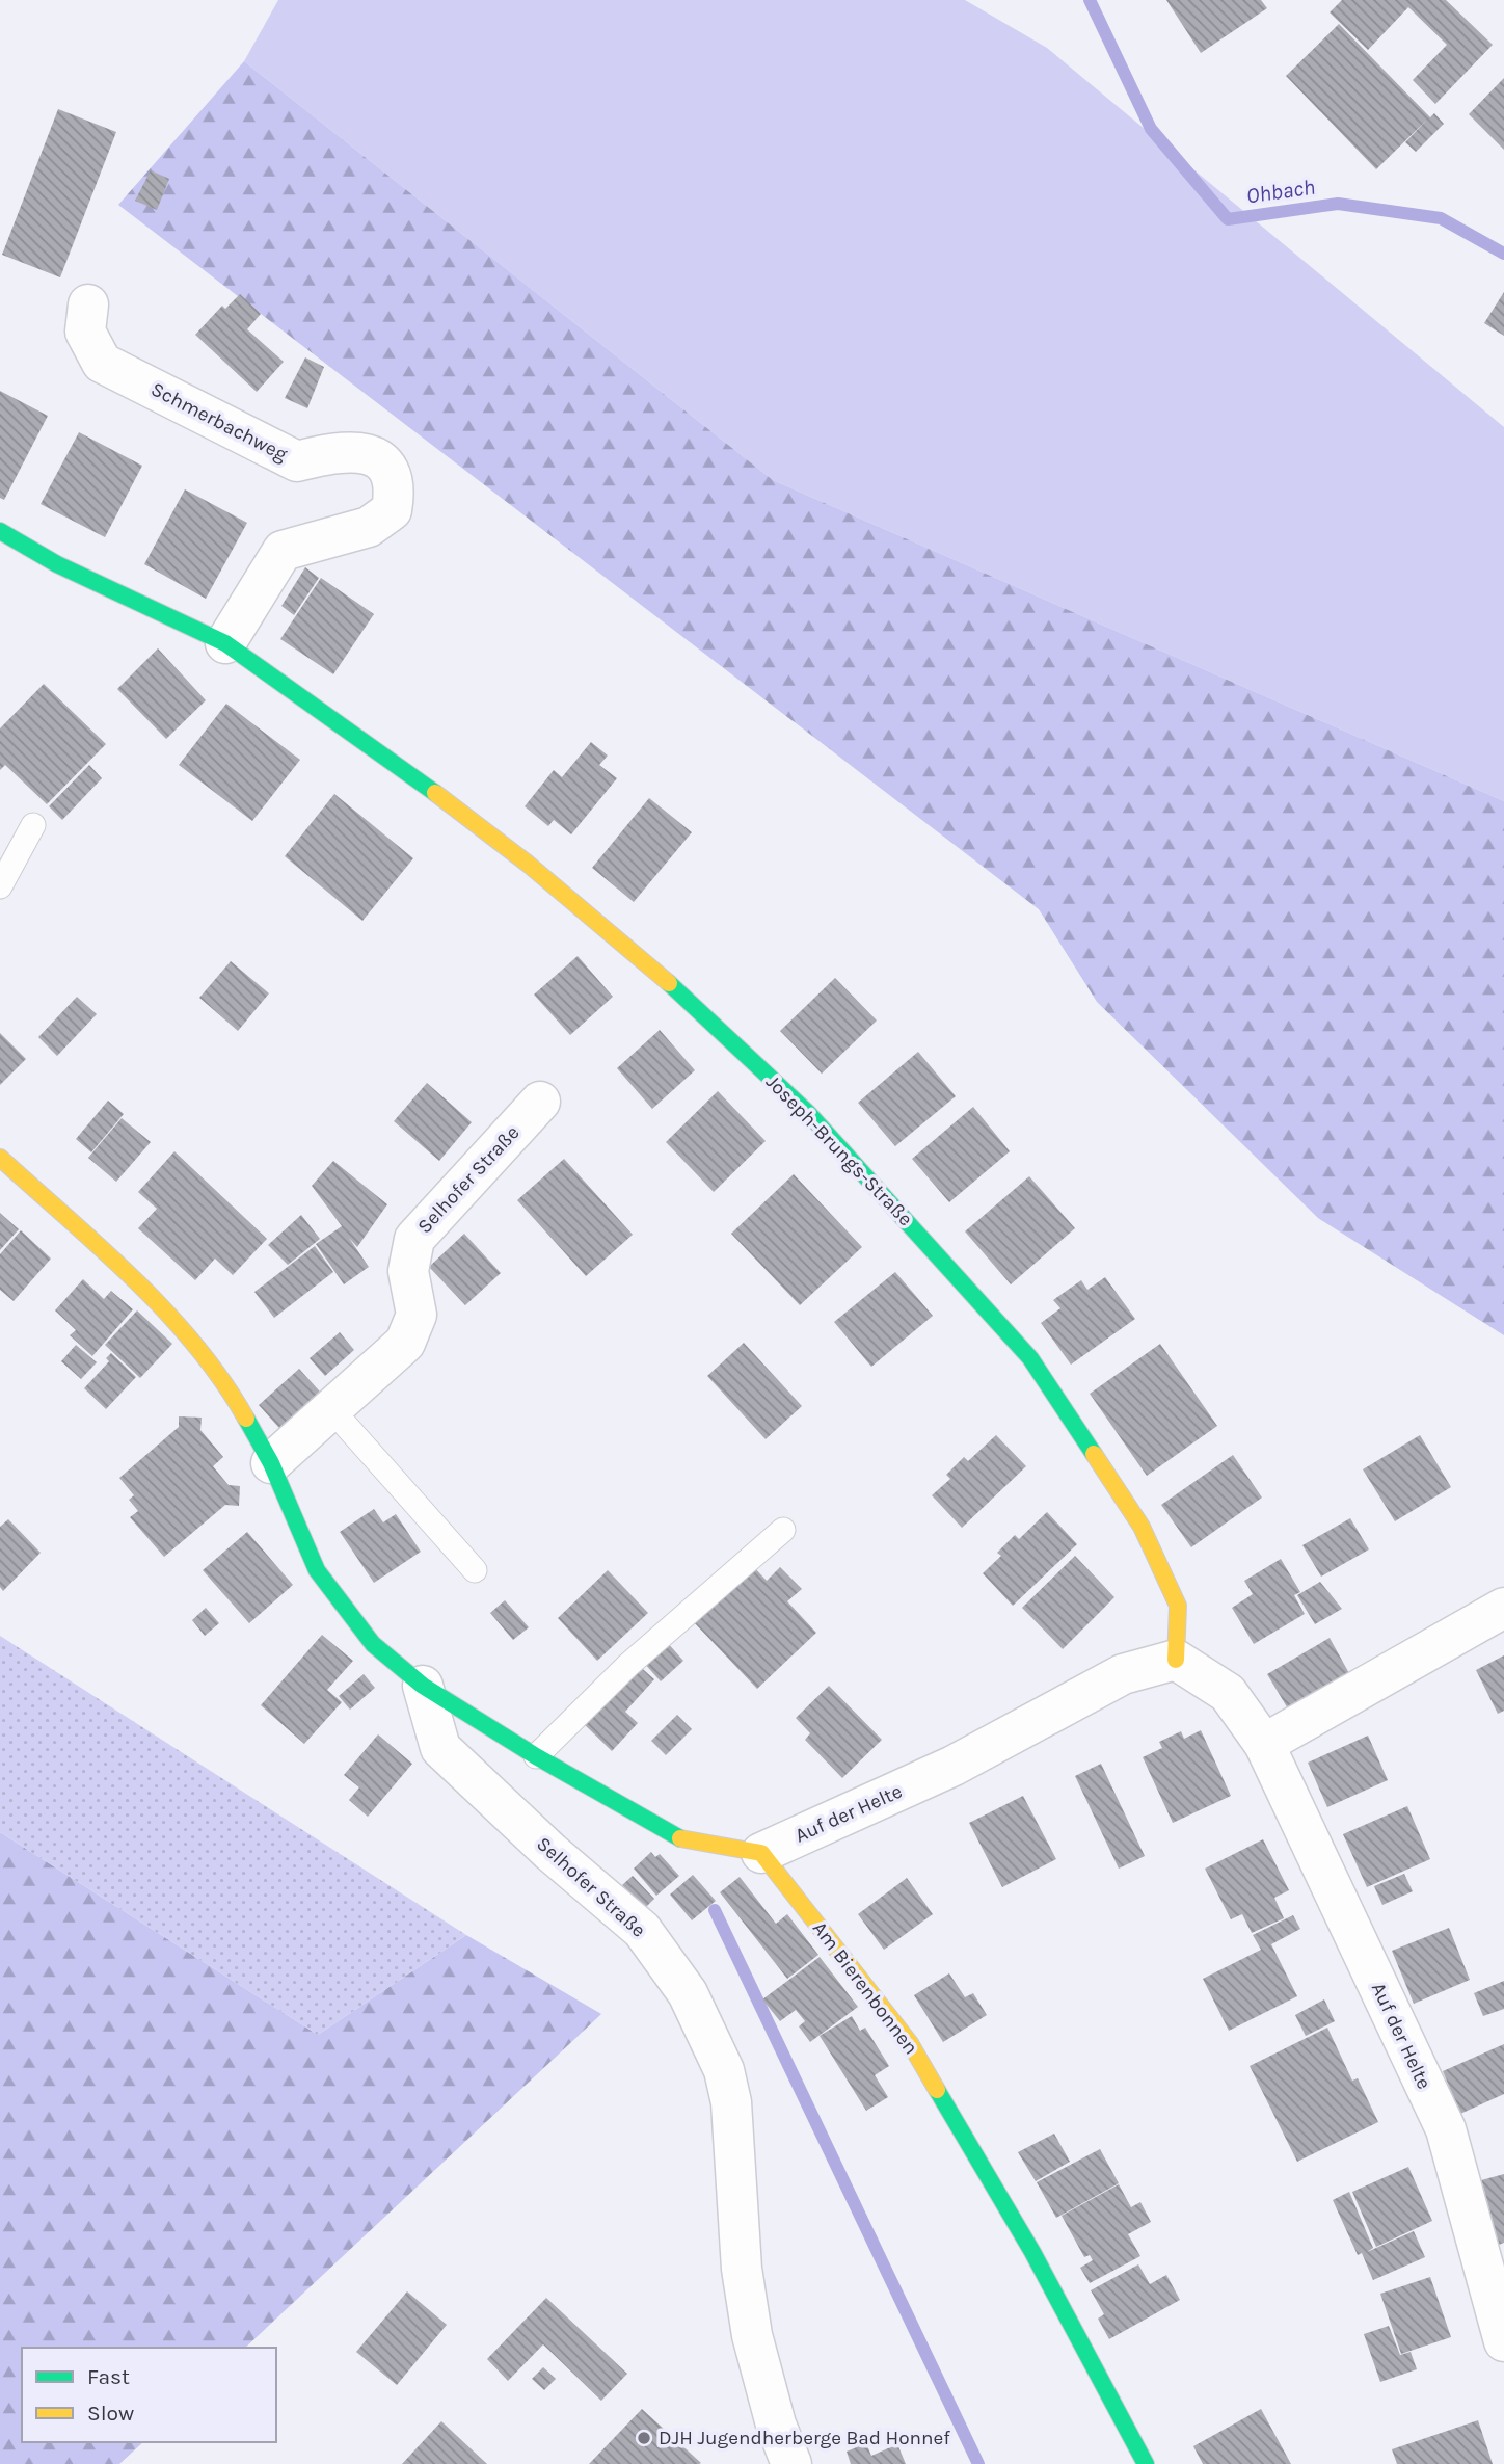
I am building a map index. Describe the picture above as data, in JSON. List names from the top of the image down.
{
  "streets": {
    "street": [
      "Schmerbachweg",
      "Joseph-Brungs-Straße",
      "Selhofer Straße",
      "Auf der Helte",
      "Am Bierenbonnen"
    ]
  },
  "crossings": [
    ["Schmerbachweg", "Joseph-Brungs-Straße"],
    ["Joseph-Brungs-Straße", "Auf der Helte"],
    ["Auf der Helte", "Am Bierenbonnen"]
  ],
  "water": ["Ohbach"],
  "places": ["DJH Jugendherberge Bad Honnef"],
  "legend": ["Fast", "Slow"]
}
